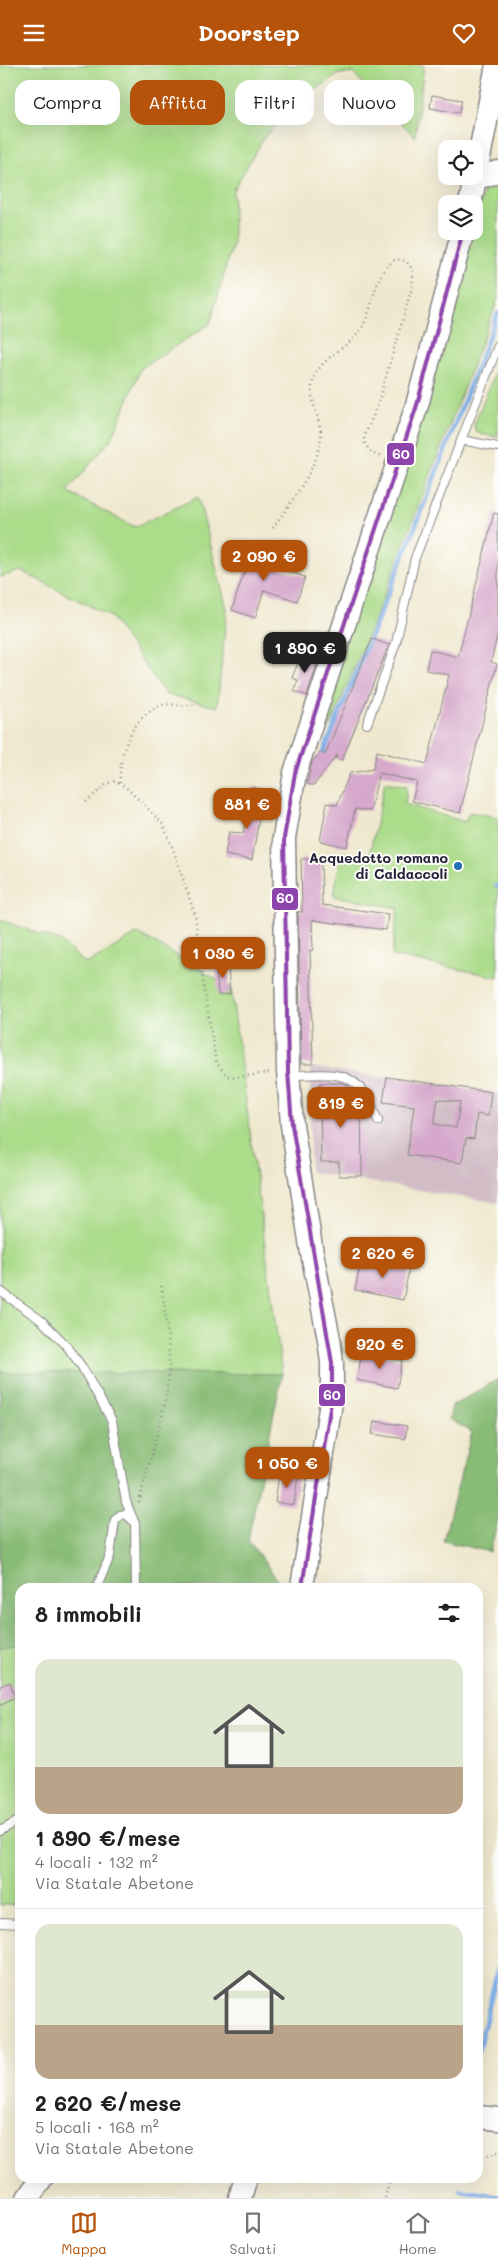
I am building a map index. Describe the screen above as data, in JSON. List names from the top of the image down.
{
  "places": ["Acquedotto romano di Caldaccoli"],
  "lines": ["transit line 60"],
  "page": {
    "header": "Doorstep",
    "chip": [
      "Compra",
      "Affitta",
      "Filtri",
      "Nuovo"
    ],
    "price": [
      "2 090 €",
      "1 890 €",
      "881 €",
      "1 030 €",
      "819 €",
      "2 620 €",
      "920 €",
      "1 050 €"
    ],
    "heading": "8 immobili",
    "list": [
      {
        "name": "1 890 €/mese",
        "note": "4 locali · 132 m² · Via Statale Abetone"
      },
      {
        "name": "2 620 €/mese",
        "note": "5 locali · 168 m² · Via Statale Abetone"
      }
    ],
    "tabs": ["Mappa", "Salvati", "Home"]
  }
}
